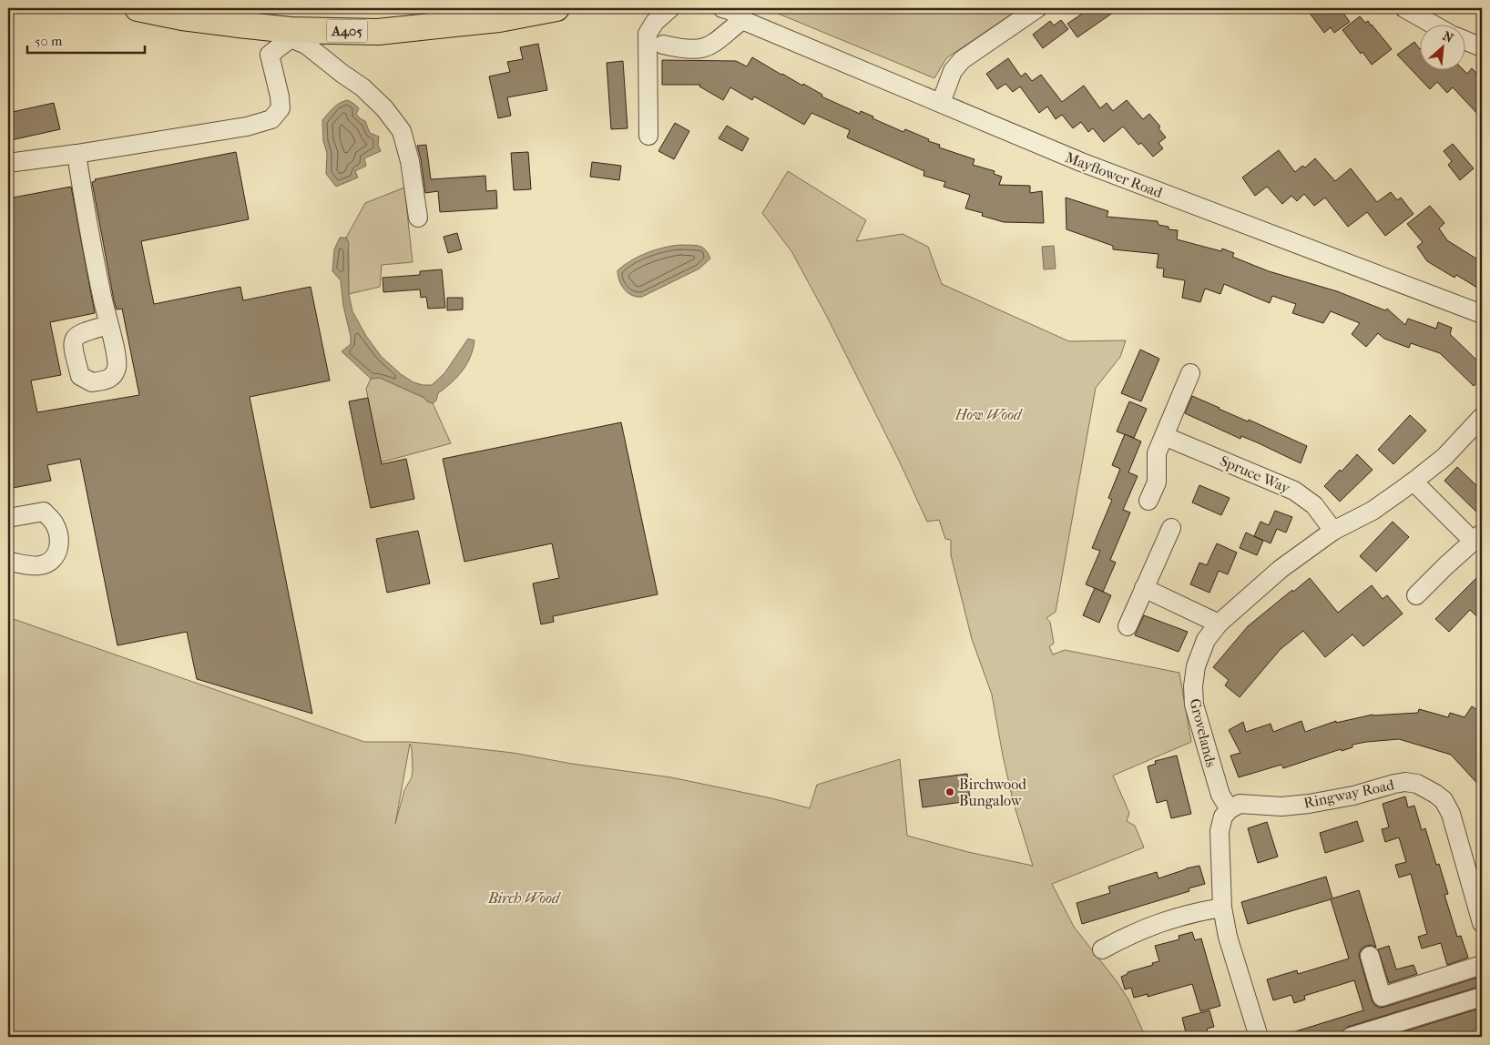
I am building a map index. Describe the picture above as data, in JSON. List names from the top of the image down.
{
  "streets": {
    "highway": ["A405"],
    "street": [
      "Mayflower Road",
      "Spruce Way",
      "Grovelands",
      "Ringway Road"
    ]
  },
  "crossings": [
    ["Spruce Way", "Grovelands"],
    ["Grovelands", "Ringway Road"]
  ],
  "parks": ["How Wood", "Birch Wood"],
  "places": ["Birchwood Bungalow"],
  "scale_bar": "50 m",
  "north": "top right"
}
